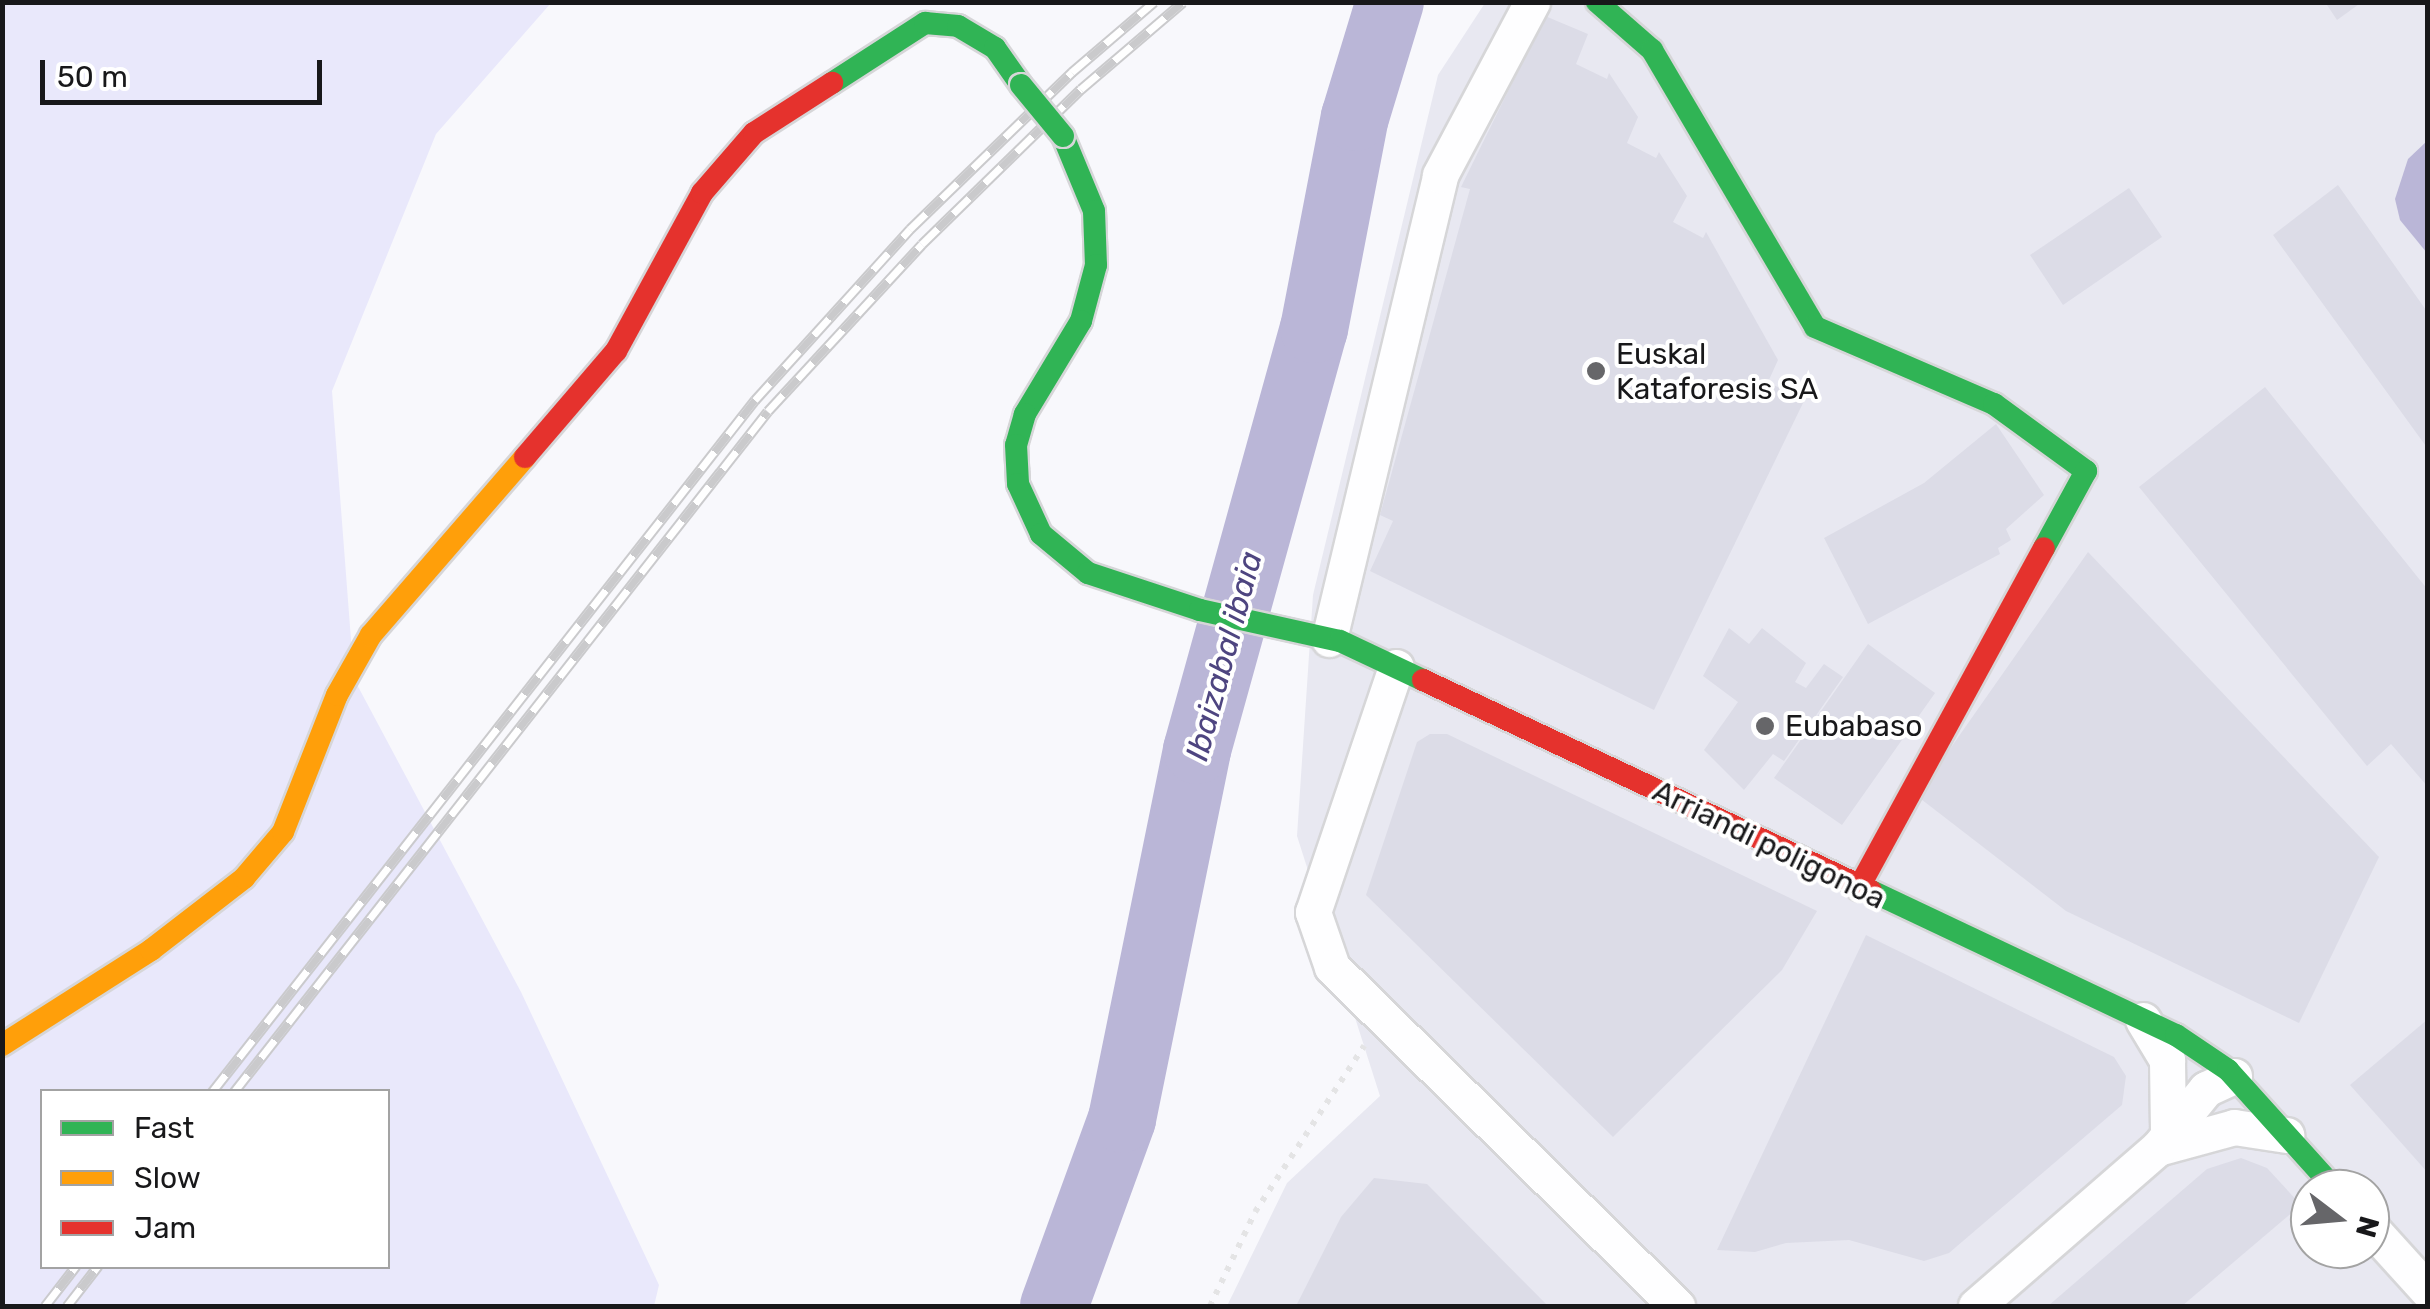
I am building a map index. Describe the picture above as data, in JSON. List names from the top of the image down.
{
  "streets": {
    "street": ["Arriandi poligonoa"]
  },
  "water": ["Ibaizabal ibaia"],
  "places": ["Euskal Kataforesis SA", "Eubabaso"],
  "legend": ["Fast", "Slow", "Jam"],
  "scale_bar": "50 m",
  "north": "right"
}
